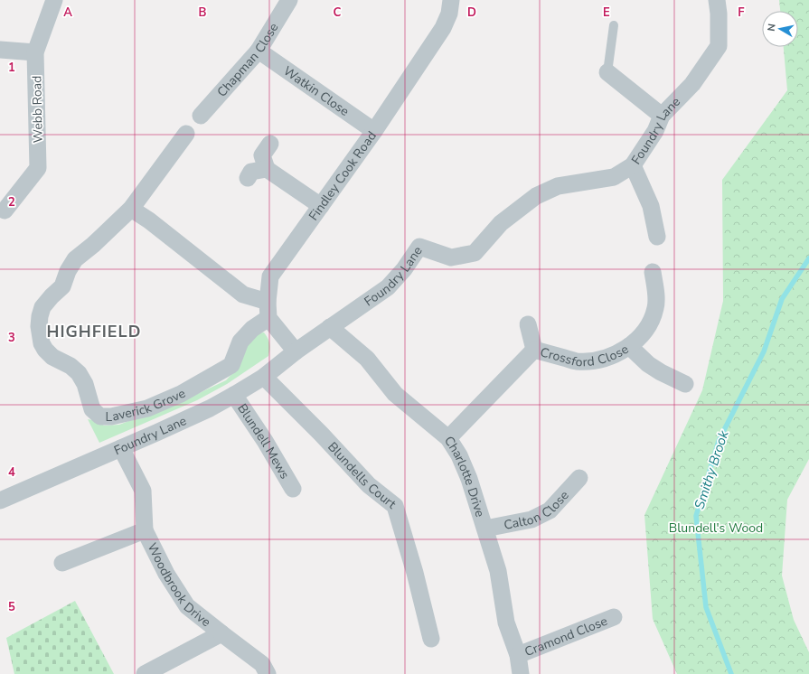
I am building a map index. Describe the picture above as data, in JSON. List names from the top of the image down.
{
  "streets": {
    "street": [
      "Chapman Close",
      "Watkin Close",
      "Webb Road",
      "Foundry Lane",
      "Findley Cook Road",
      "Crossford Close",
      "Laverick Grove",
      "Blundell Mews",
      "Blundells Court",
      "Charlotte Drive",
      "Calton Close",
      "Woodbrook Drive",
      "Cramond Close"
    ]
  },
  "crossings": [
    ["Chapman Close", "Watkin Close"],
    ["Watkin Close", "Findley Cook Road"],
    ["Foundry Lane", "Blundell Mews"],
    ["Foundry Lane", "Blundells Court"],
    ["Foundry Lane", "Charlotte Drive"],
    ["Foundry Lane", "Woodbrook Drive"],
    ["Findley Cook Road", "Laverick Grove"],
    ["Crossford Close", "Charlotte Drive"],
    ["Charlotte Drive", "Calton Close"],
    ["Charlotte Drive", "Cramond Close"]
  ],
  "districts": ["HIGHFIELD"],
  "water": ["Smithy Brook"],
  "parks": ["Blundell's Wood"],
  "north": "left",
  "grid": {
    "columns": [
      "A",
      "B",
      "C",
      "D",
      "E",
      "F"
    ],
    "rows": [
      "1",
      "2",
      "3",
      "4",
      "5"
    ]
  }
}
